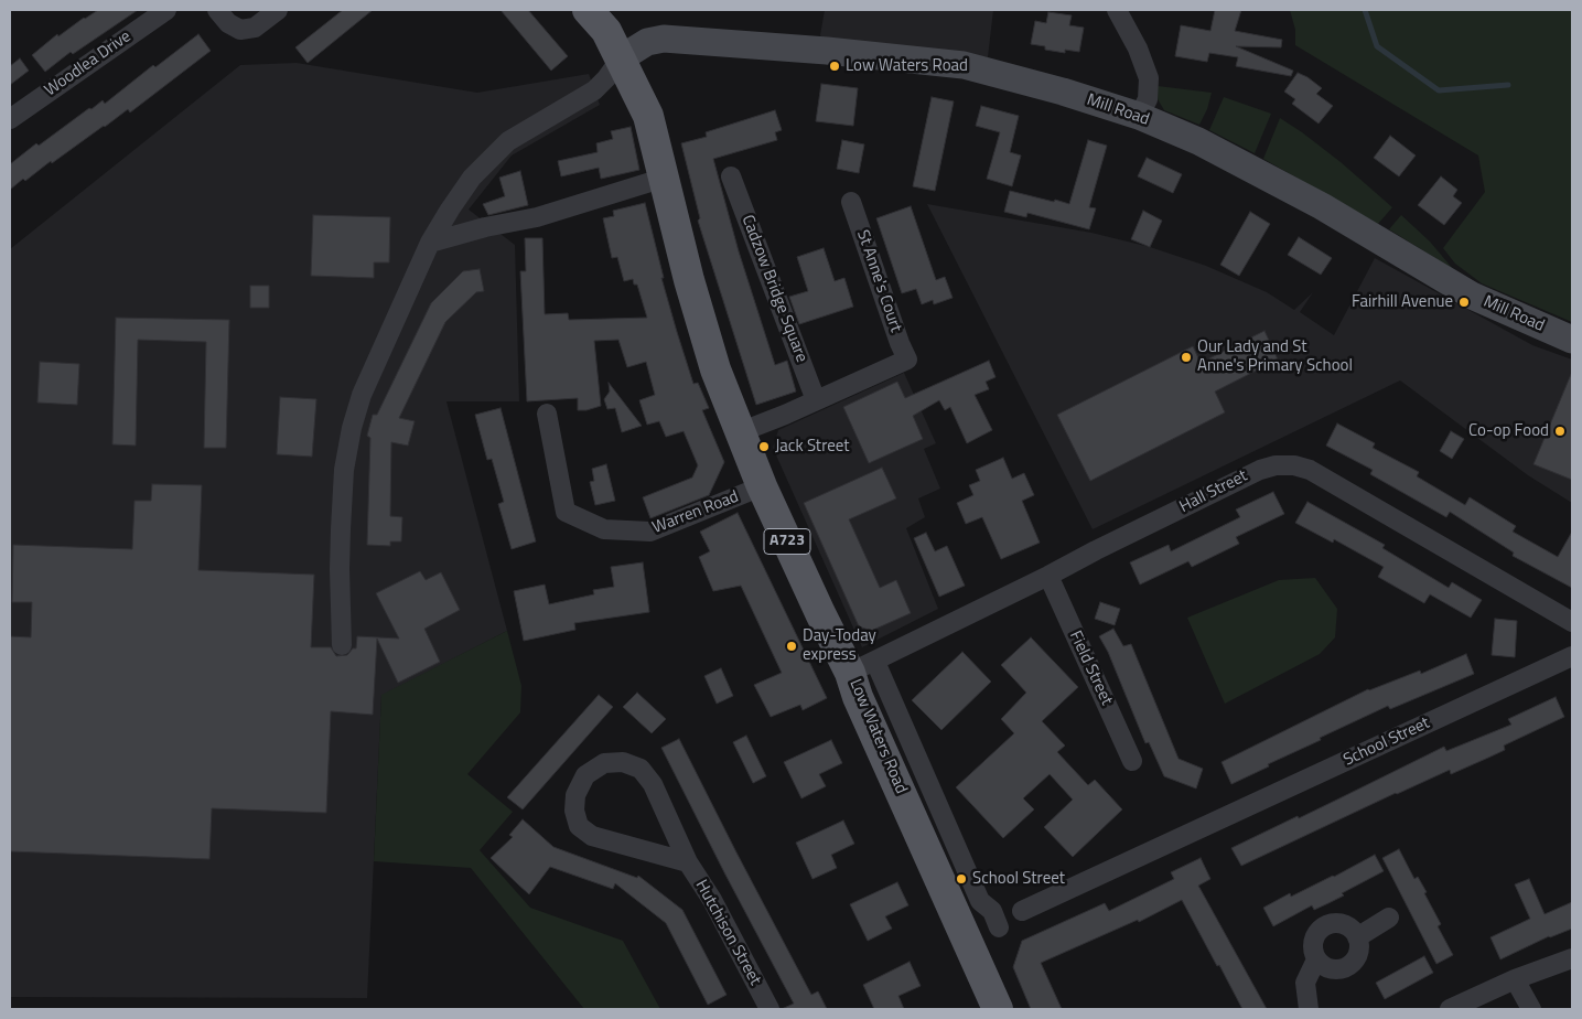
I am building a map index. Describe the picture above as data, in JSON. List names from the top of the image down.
{
  "streets": {
    "main road": ["Mill Road", "A723", "Low Waters Road"],
    "street": [
      "Woodlea Drive",
      "St Anne's Court",
      "Cadzow Bridge Square",
      "Hall Street",
      "Warren Road",
      "Field Street",
      "School Street",
      "Hutchison Street"
    ]
  },
  "crossings": [
    ["Mill Road", "A723"],
    ["Mill Road", "Low Waters Road"],
    ["St Anne's Court", "Cadzow Bridge Square"],
    ["Hall Street", "Field Street"],
    ["Hall Street", "Low Waters Road"],
    ["Warren Road", "Low Waters Road"],
    ["A723", "Low Waters Road"]
  ],
  "places": [
    "Low Waters Road",
    "Fairhill Avenue",
    "Our Lady and St Anne's Primary School",
    "Co-op Food",
    "Jack Street",
    "Day-Today express",
    "School Street"
  ]
}
